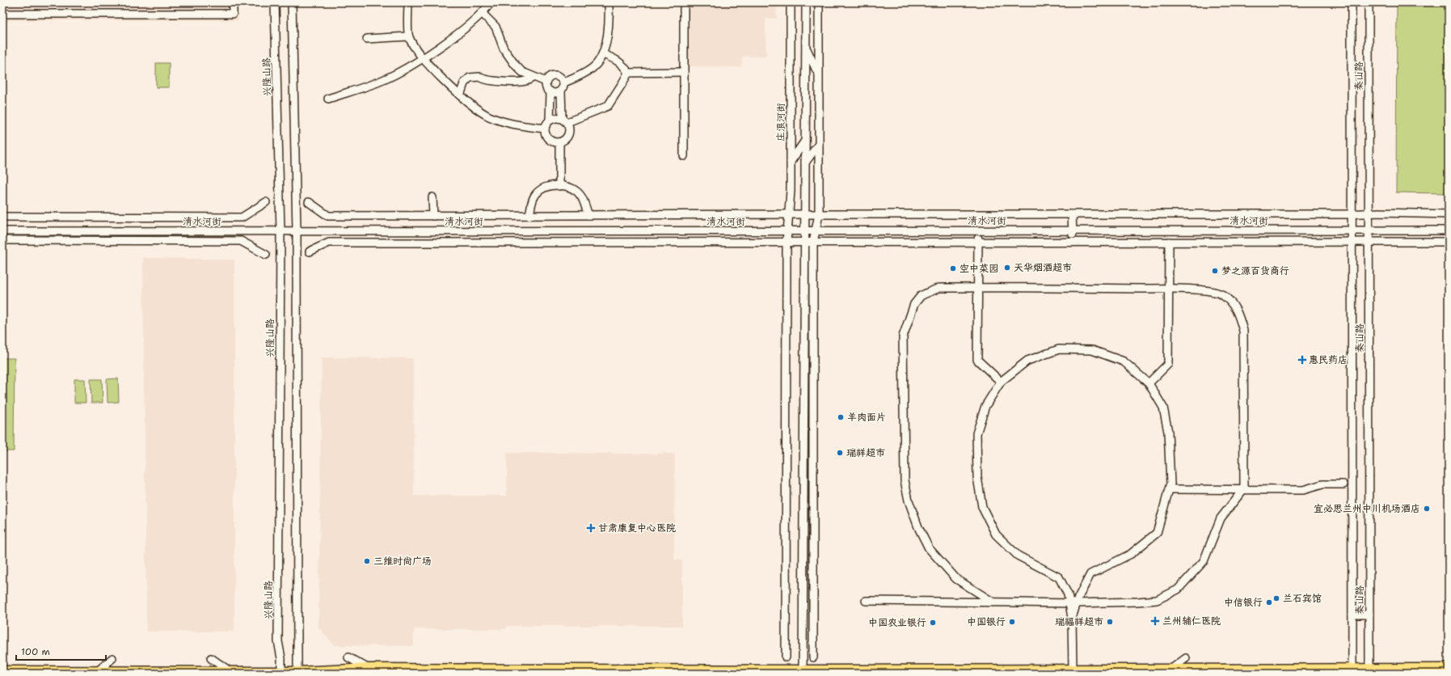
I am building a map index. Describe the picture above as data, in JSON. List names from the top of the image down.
{
  "streets": {
    "street": [
      "秦山路",
      "兴隆山路",
      "庄浪河街",
      "清水河街"
    ]
  },
  "crossings": [
    ["秦山路", "清水河街"],
    ["兴隆山路", "清水河街"],
    ["庄浪河街", "清水河街"]
  ],
  "places": {
    "other": [
      "天华烟酒超市",
      "空中菜园",
      "梦之源百货商行",
      "羊肉面片",
      "瑞祥超市",
      "宜必思兰州中川机场酒店",
      "三维时尚广场",
      "兰石宾馆",
      "中信银行",
      "中国银行",
      "瑞福祥超市",
      "中国农业银行"
    ],
    "health": ["惠民药店", "甘肃康复中心医院", "兰州辅仁医院"]
  },
  "scale_bar": "100 m"
}
